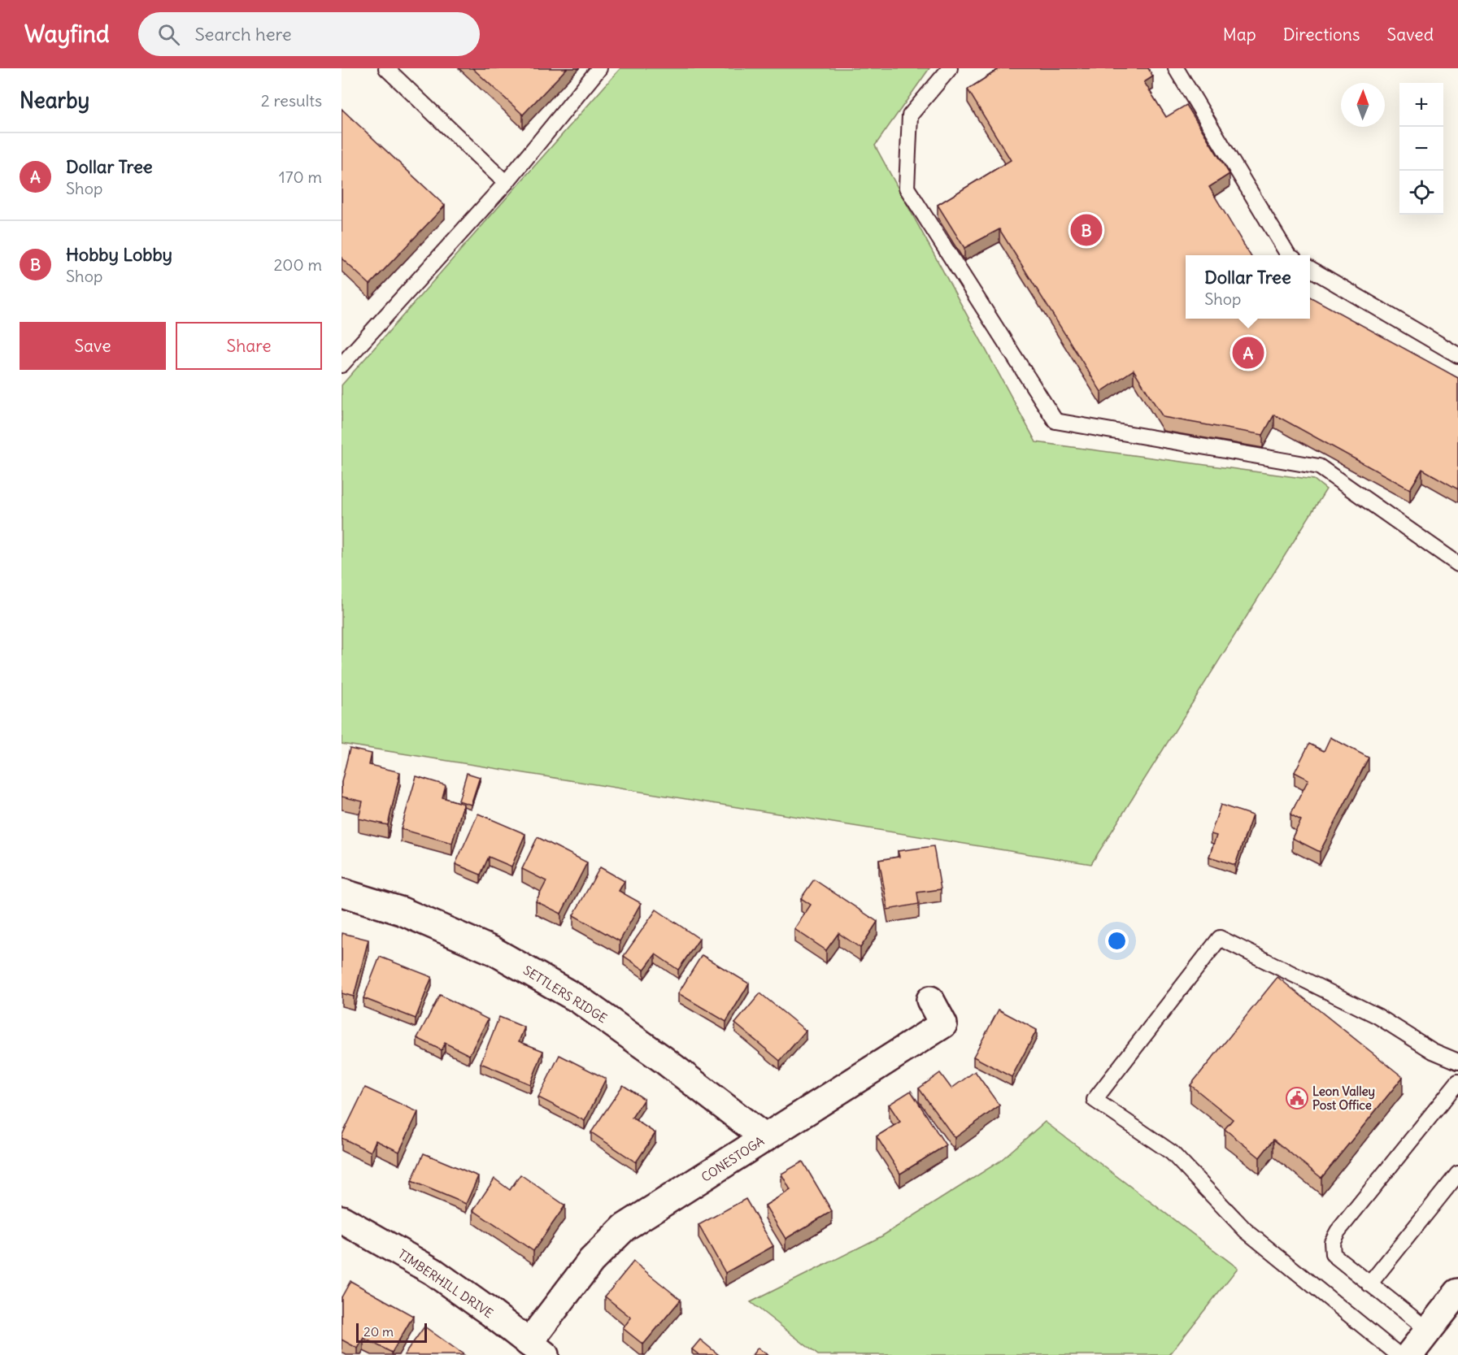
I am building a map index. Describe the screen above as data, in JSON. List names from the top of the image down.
{
  "streets": {
    "street": ["SETTLERS RIDGE", "CONESTOGA", "TIMBERHILL DRIVE"]
  },
  "crossings": [
    ["SETTLERS RIDGE", "CONESTOGA"],
    ["CONESTOGA", "TIMBERHILL DRIVE"]
  ],
  "places": {
    "public building": ["Leon Valley Post Office"]
  },
  "scale_bar": "20 m",
  "north": "top",
  "page": {
    "header": "Wayfind",
    "search": "Search here",
    "nav": ["Map", "Directions", "Saved"],
    "heading": ["Nearby", "2 results"],
    "map_buttons": ["+", "−"],
    "list": [
      {
        "mark": "A",
        "name": "Dollar Tree",
        "note": "Shop",
        "value": "170 m"
      },
      {
        "mark": "B",
        "name": "Hobby Lobby",
        "note": "Shop",
        "value": "200 m"
      }
    ],
    "pins": ["B", "A"],
    "popup": ["Dollar Tree", "Shop"],
    "buttons": ["Save", "Share"],
    "scale": "20 m"
  }
}
